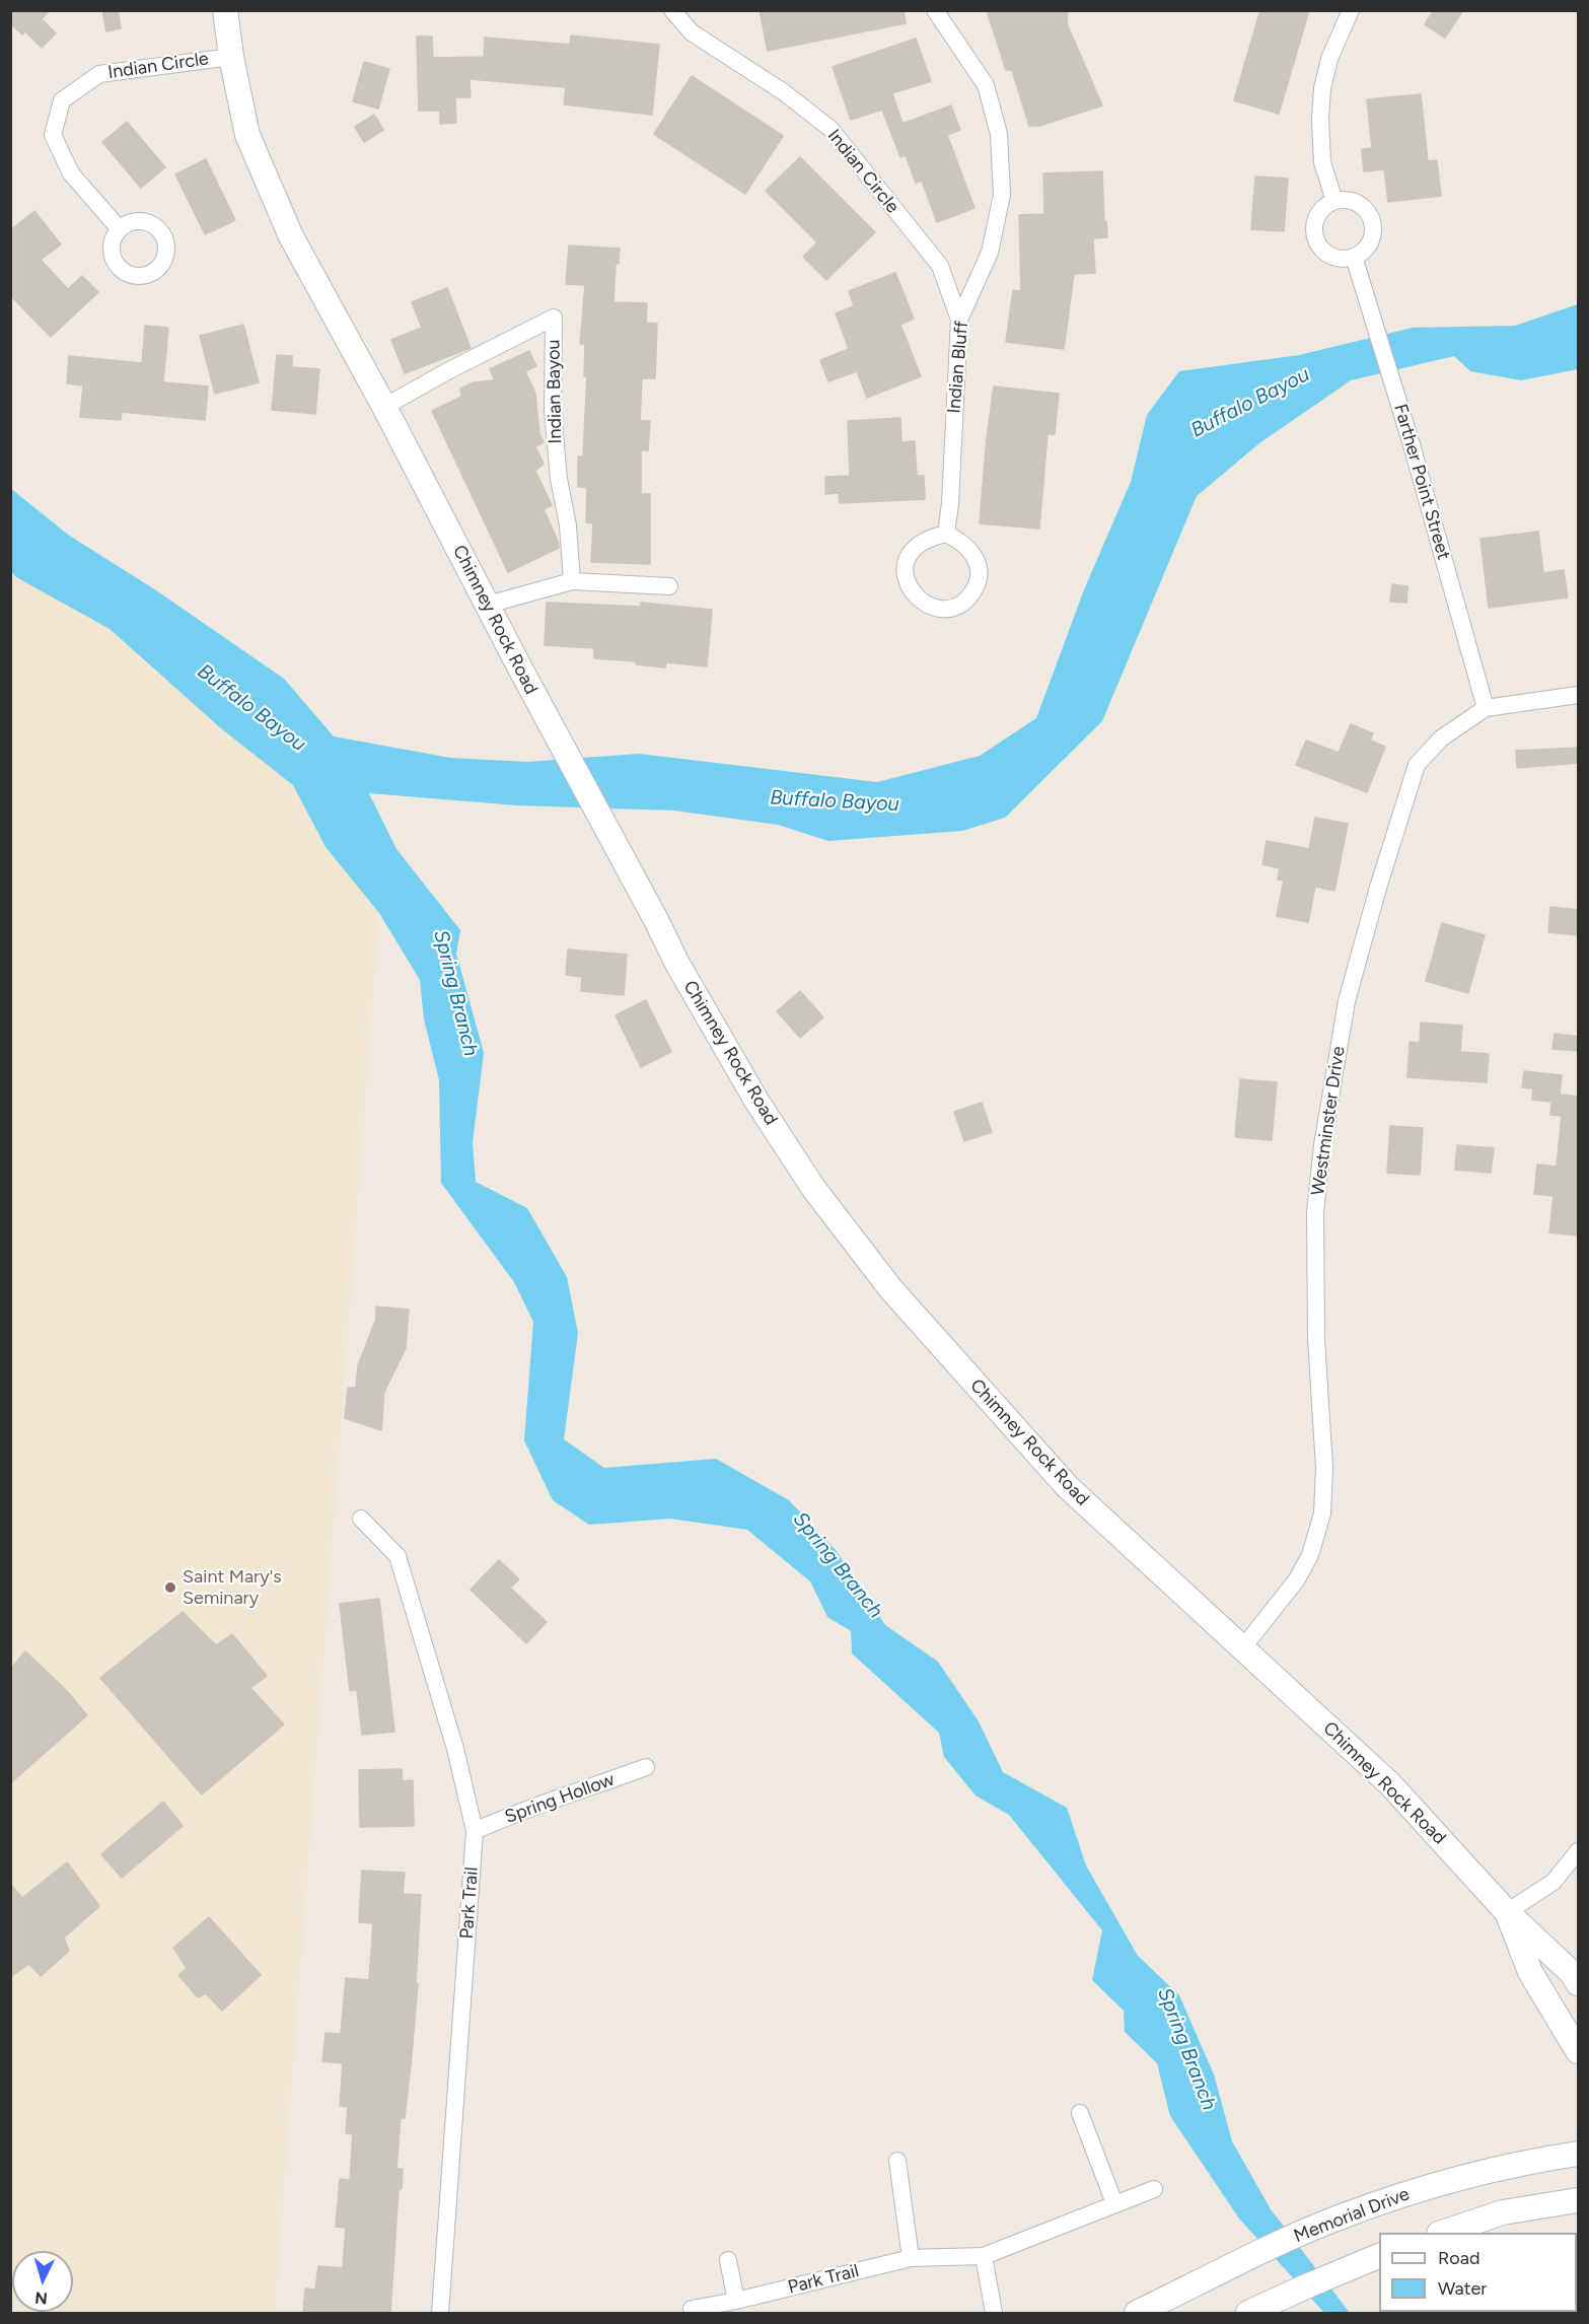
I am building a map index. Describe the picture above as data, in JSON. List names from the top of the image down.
{
  "streets": {
    "main road": ["Chimney Rock Road", "Memorial Drive"],
    "street": [
      "Indian Circle",
      "Indian Bluff",
      "Indian Bayou",
      "Farther Point Street",
      "Westminster Drive",
      "Spring Hollow",
      "Park Trail"
    ]
  },
  "crossings": [
    ["Indian Circle", "Indian Bluff"],
    ["Indian Circle", "Chimney Rock Road"],
    ["Indian Bayou", "Chimney Rock Road"],
    ["Farther Point Street", "Westminster Drive"],
    ["Chimney Rock Road", "Westminster Drive"],
    ["Spring Hollow", "Park Trail"]
  ],
  "water": ["Buffalo Bayou", "Spring Branch"],
  "places": ["Saint Mary's Seminary"],
  "legend": ["Road", "Water"],
  "north": "bottom"
}
